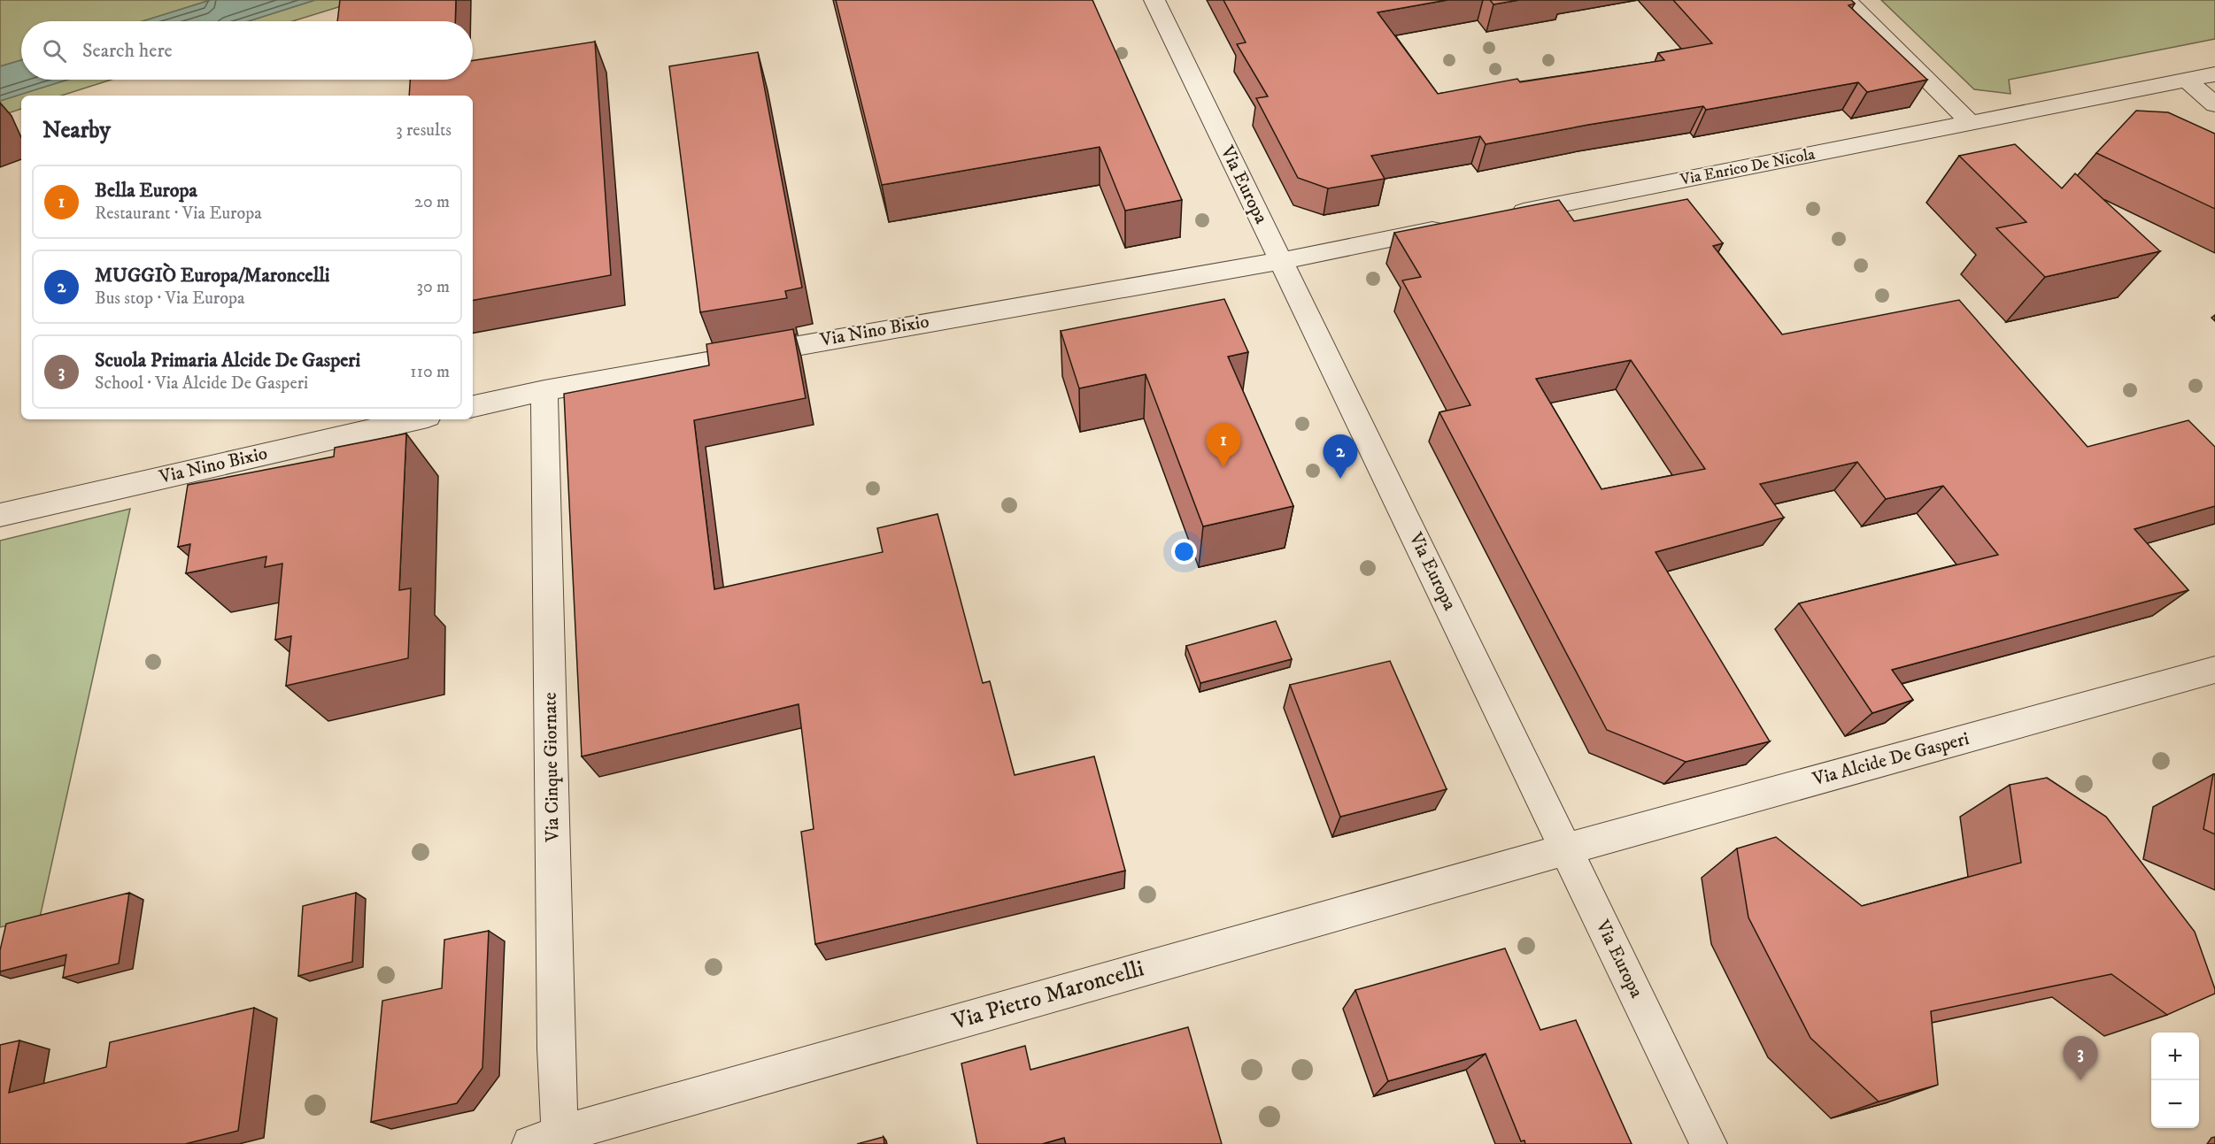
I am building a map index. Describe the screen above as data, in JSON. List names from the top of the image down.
{
  "streets": {
    "street": [
      "Via Enrico De Nicola",
      "Via Europa",
      "Via Nino Bixio",
      "Via Alcide De Gasperi",
      "Via Cinque Giornate",
      "Via Pietro Maroncelli"
    ]
  },
  "crossings": [
    ["Via Europa", "Via Nino Bixio"],
    ["Via Europa", "Via Alcide De Gasperi"],
    ["Via Europa", "Via Pietro Maroncelli"],
    ["Via Nino Bixio", "Via Cinque Giornate"],
    ["Via Alcide De Gasperi", "Via Pietro Maroncelli"],
    ["Via Cinque Giornate", "Via Pietro Maroncelli"]
  ],
  "page": {
    "search": "Search here",
    "heading": ["Nearby", "3 results"],
    "list": [
      {
        "mark": "1",
        "name": "Bella Europa",
        "note": "Restaurant · Via Europa",
        "value": "20 m"
      },
      {
        "mark": "2",
        "name": "MUGGIÒ Europa/Maroncelli",
        "note": "Bus stop · Via Europa",
        "value": "30 m"
      },
      {
        "mark": "3",
        "name": "Scuola Primaria Alcide De Gasperi",
        "note": "School · Via Alcide De Gasperi",
        "value": "110 m"
      }
    ],
    "pins": ["1", "2", "3"],
    "map_buttons": ["+", "−"]
  }
}
